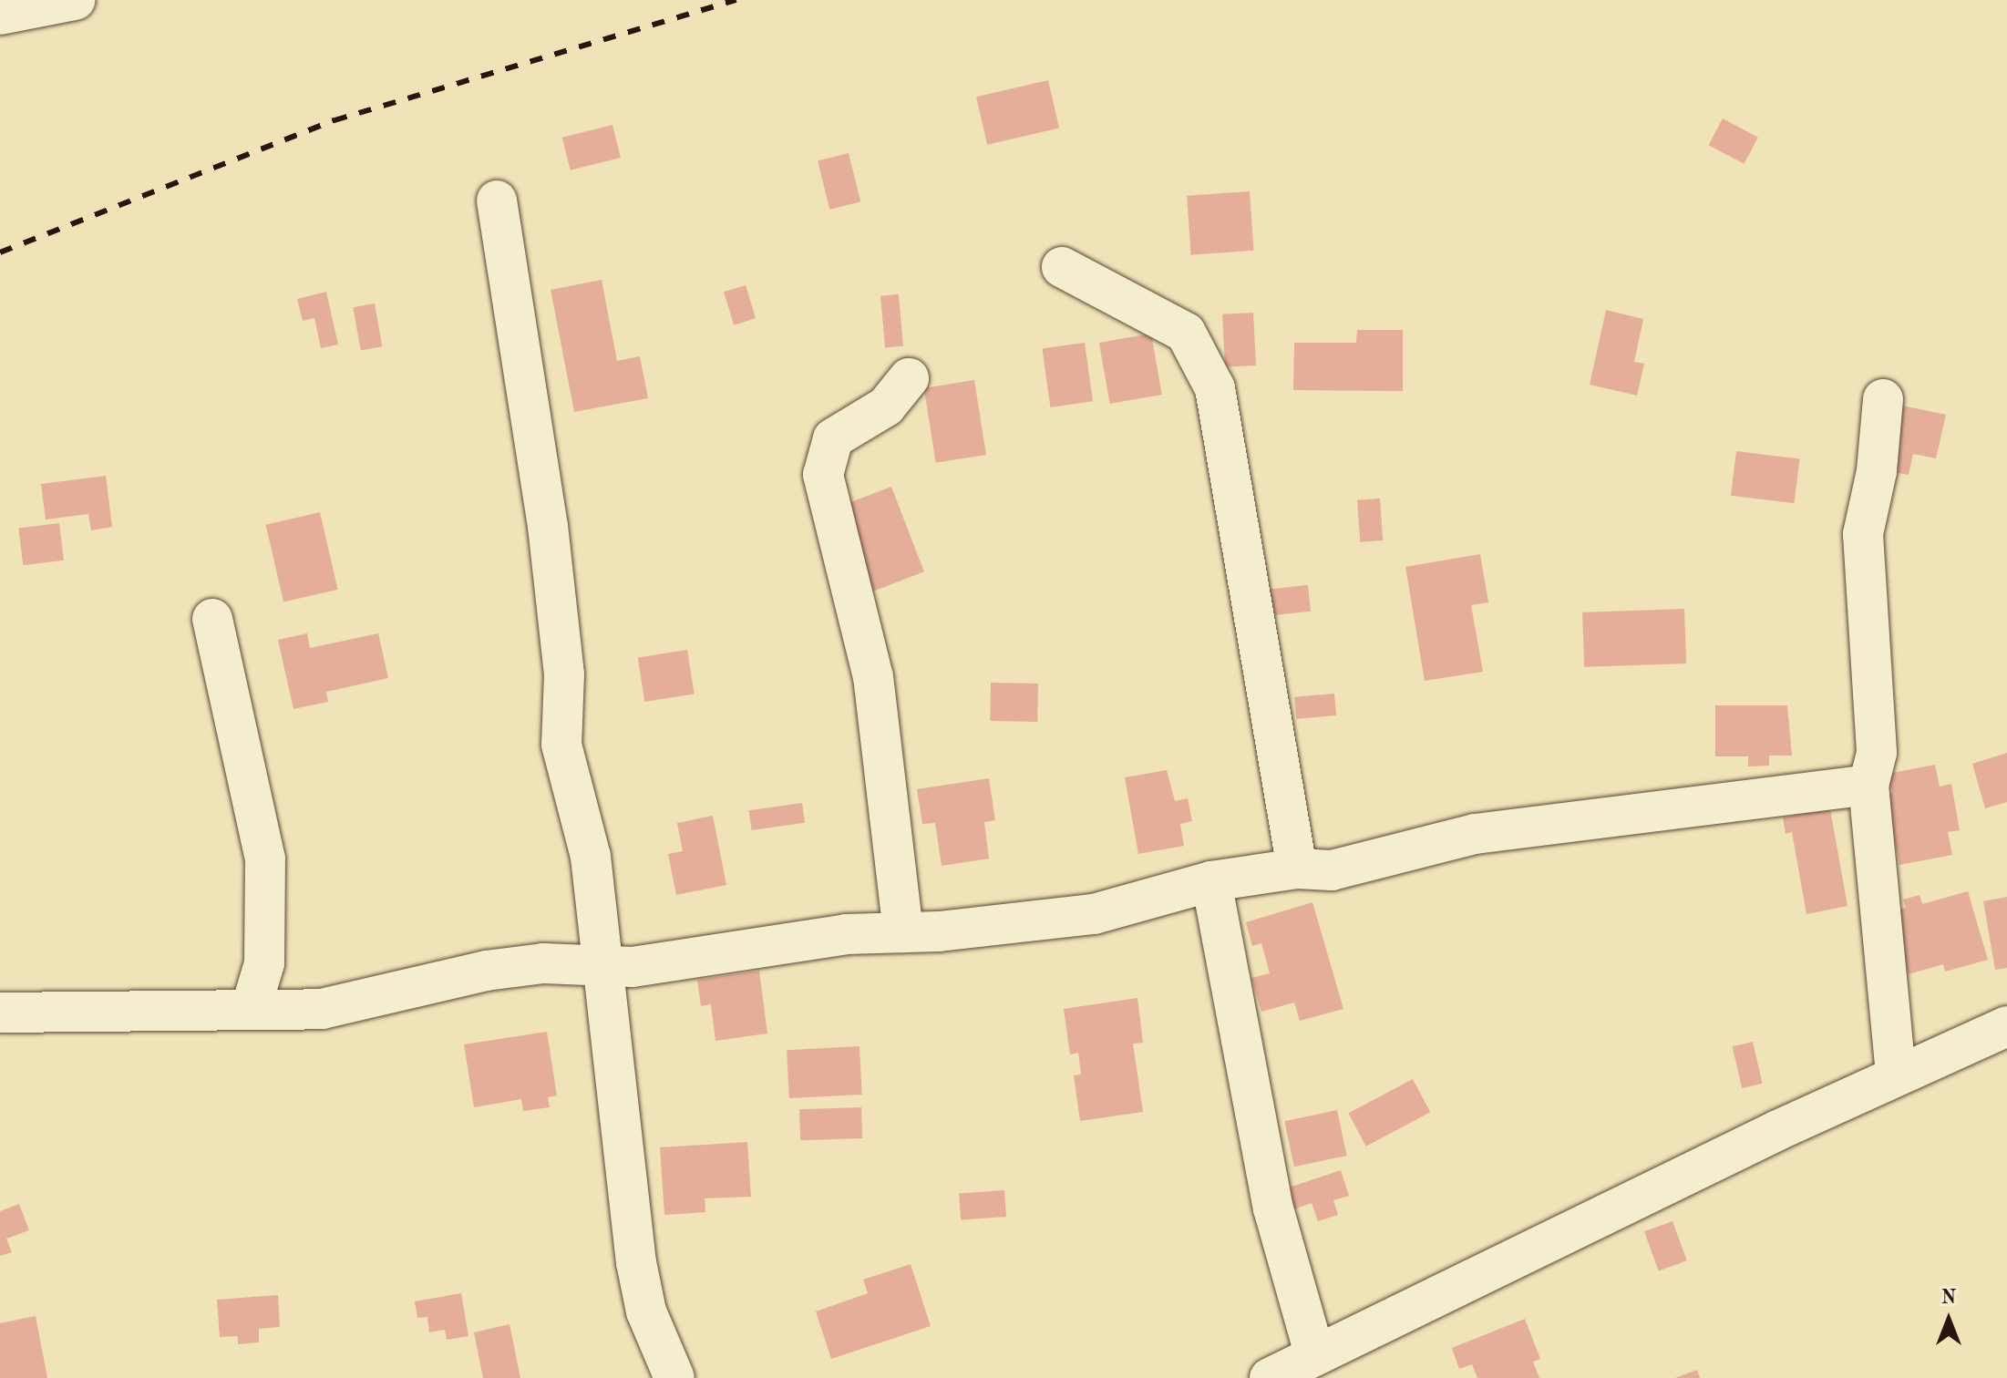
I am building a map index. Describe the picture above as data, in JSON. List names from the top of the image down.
{
  "north": "top"
}
